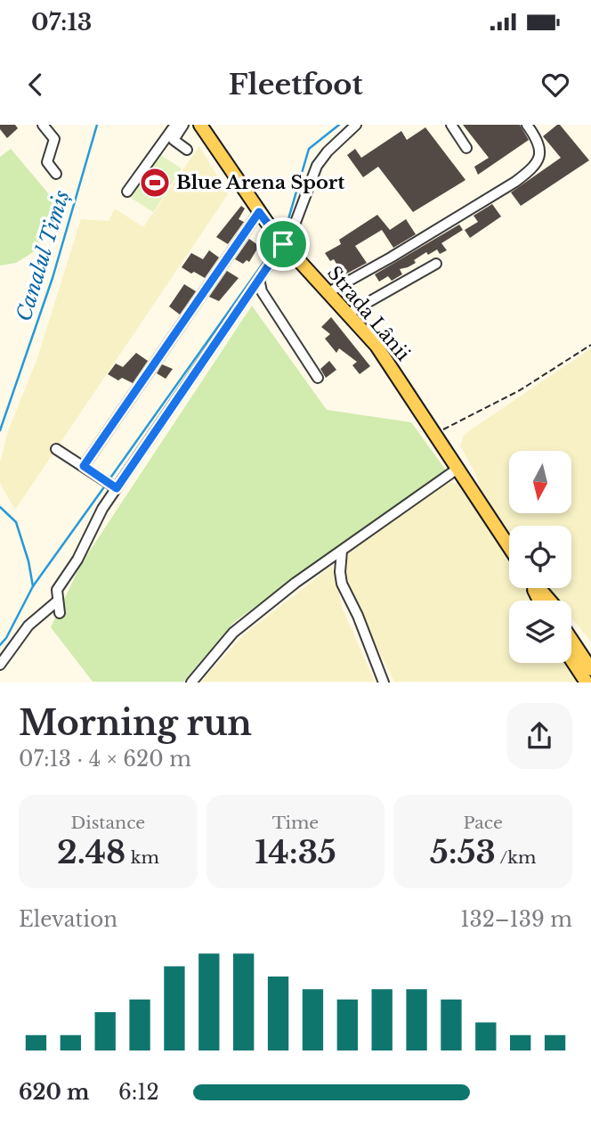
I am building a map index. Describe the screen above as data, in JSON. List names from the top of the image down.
{
  "streets": {
    "main road": ["Strada Lânii"]
  },
  "water": ["Canalul Timiș"],
  "places": {
    "sports": ["Blue Arena Sport"]
  },
  "north": "bottom",
  "page": {
    "status": "07:13",
    "header": "Fleetfoot",
    "heading": ["Morning run", "07:13 · 4 × 620 m"],
    "stats": [
      ["Distance", "2.48 km"],
      ["Time", "14:35"],
      ["Pace", "5:53 /km"]
    ],
    "chart": ["Elevation", "132–139 m"],
    "list": [
      {
        "name": "620 m",
        "note": "6:12"
      }
    ]
  }
}
